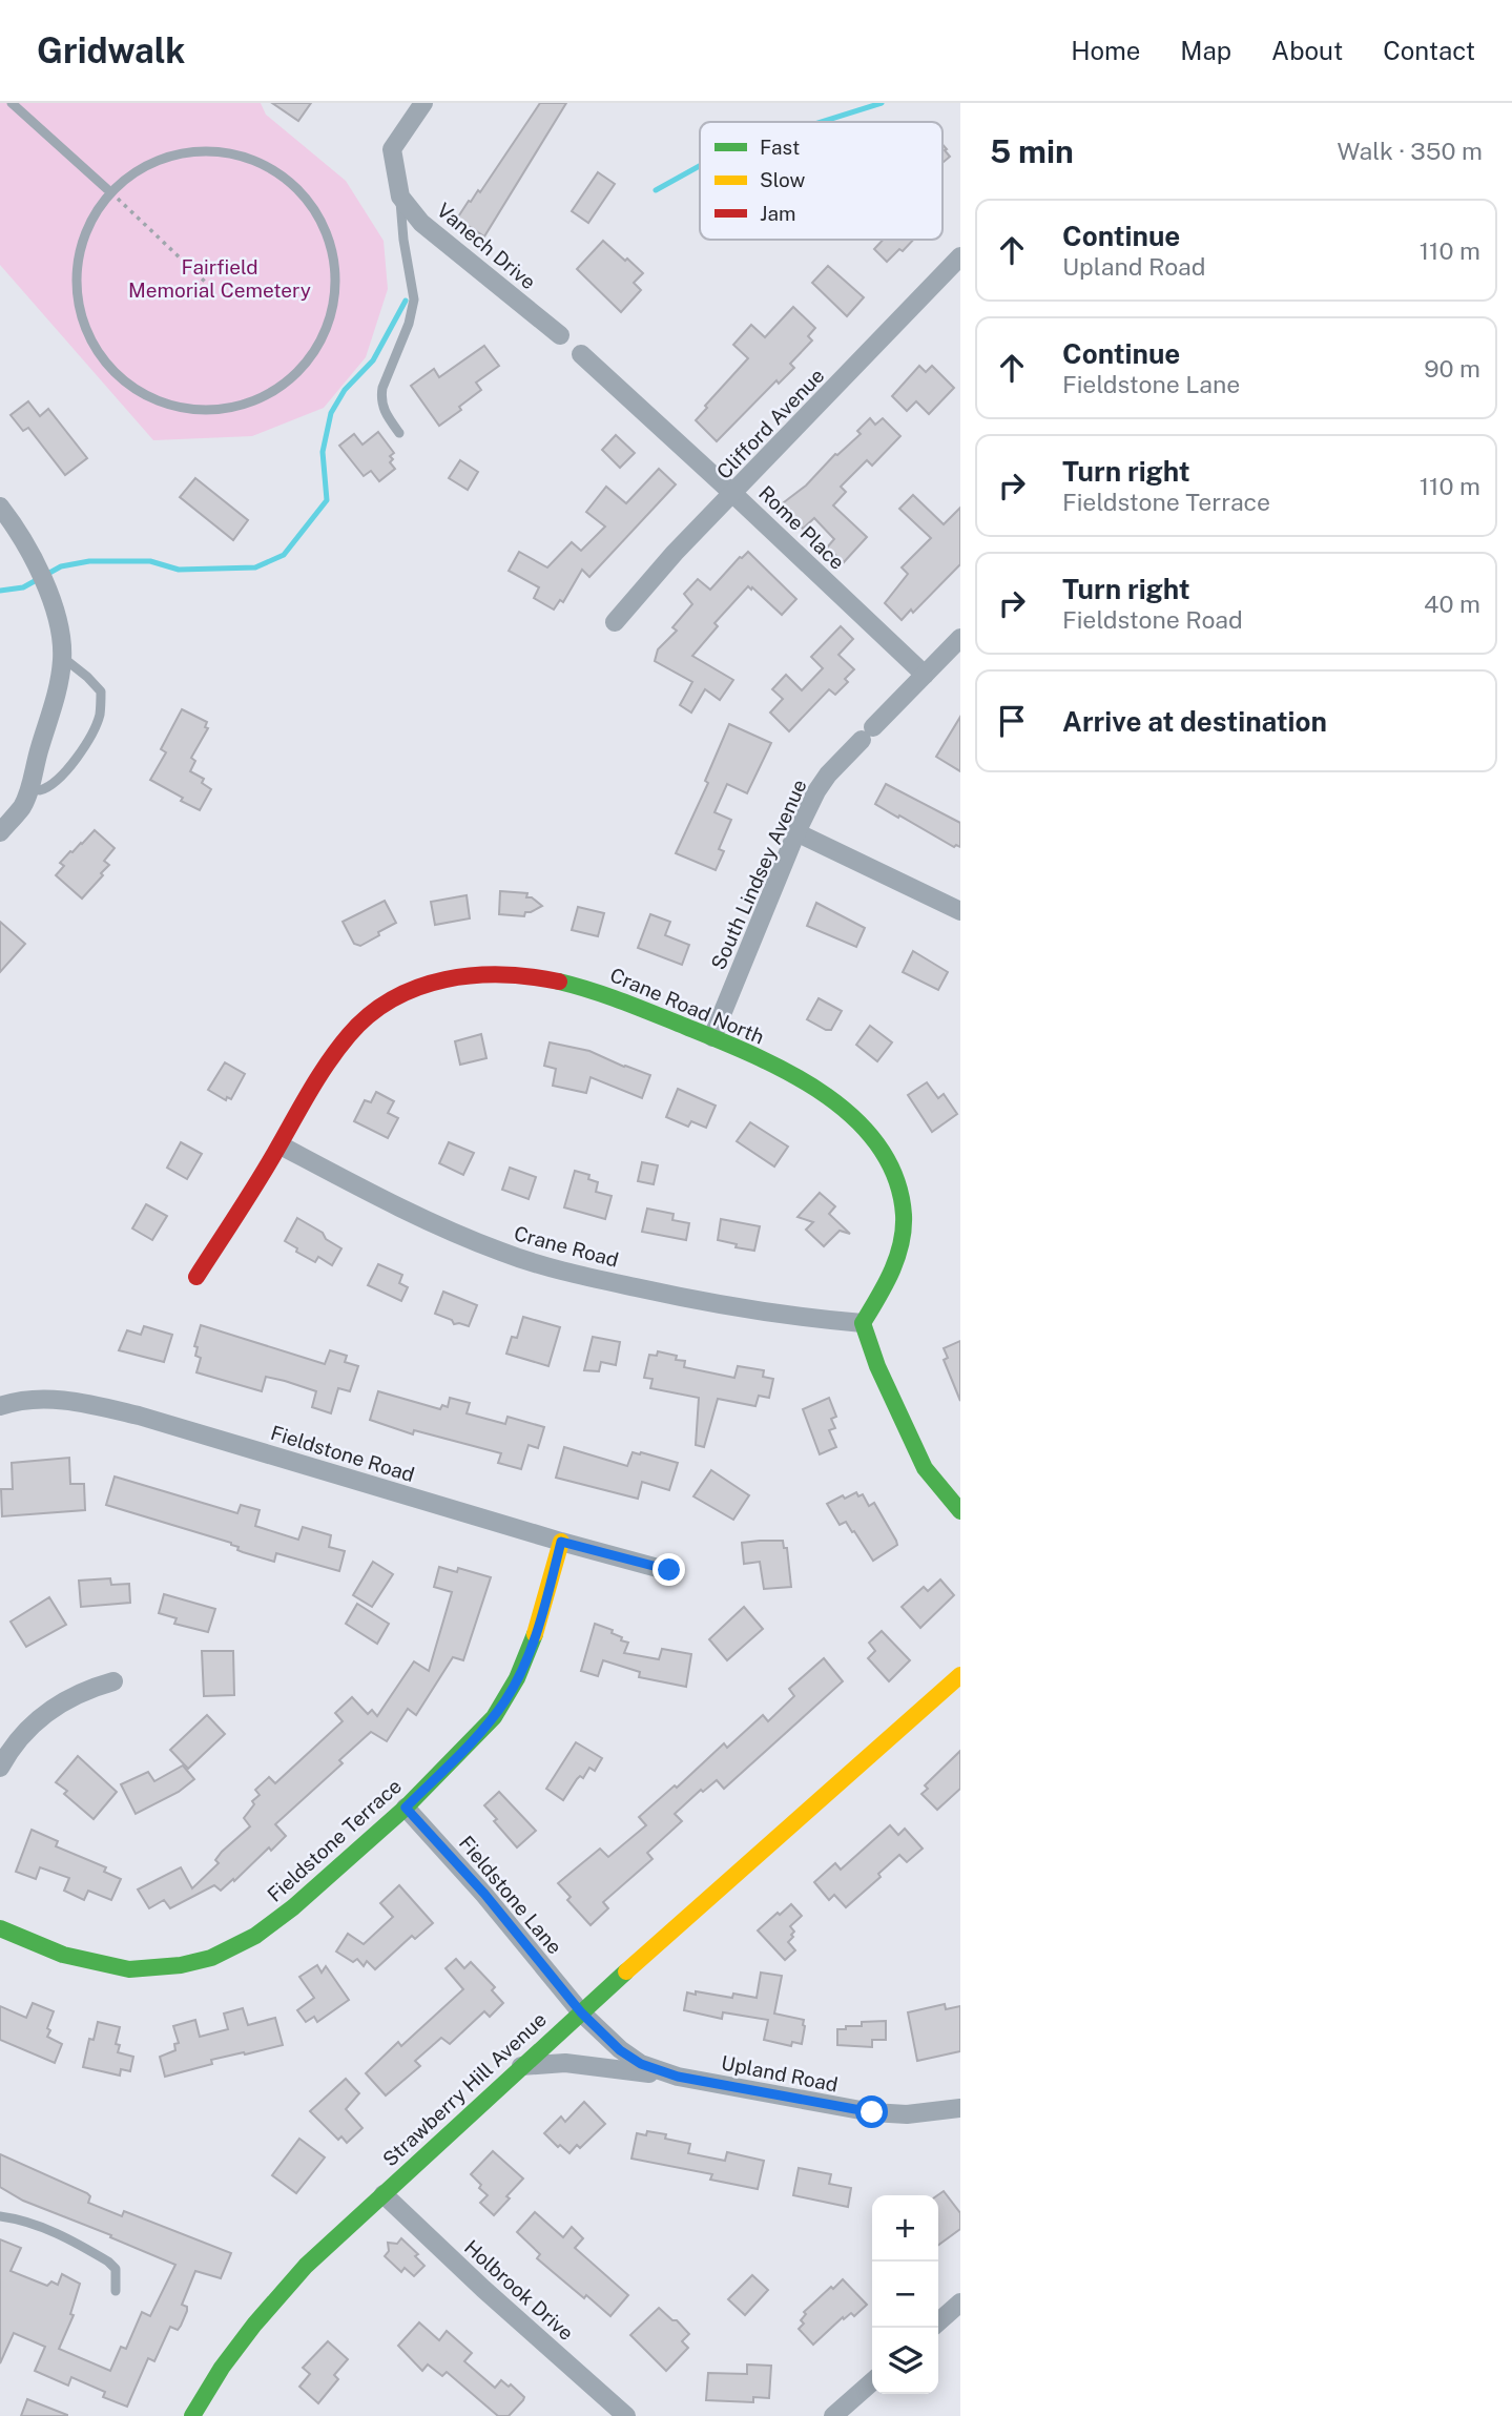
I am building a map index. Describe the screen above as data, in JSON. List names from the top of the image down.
{
  "streets": {
    "street": [
      "Vanech Drive",
      "Clifford Avenue",
      "Rome Place",
      "South Lindsey Avenue",
      "Crane Road North",
      "Crane Road",
      "Fieldstone Road",
      "Fieldstone Terrace",
      "Fieldstone Lane",
      "Upland Road",
      "Strawberry Hill Avenue",
      "Holbrook Drive"
    ]
  },
  "crossings": [
    ["Clifford Avenue", "Rome Place"],
    ["Rome Place", "South Lindsey Avenue"],
    ["South Lindsey Avenue", "Crane Road North"],
    ["Crane Road North", "Crane Road"],
    ["Fieldstone Road", "Fieldstone Terrace"],
    ["Fieldstone Terrace", "Fieldstone Lane"],
    ["Fieldstone Lane", "Upland Road"],
    ["Fieldstone Lane", "Strawberry Hill Avenue"],
    ["Upland Road", "Strawberry Hill Avenue"],
    ["Strawberry Hill Avenue", "Holbrook Drive"]
  ],
  "parks": ["Fairfield Memorial Cemetery"],
  "legend": ["Fast", "Slow", "Jam"],
  "page": {
    "header": "Gridwalk",
    "nav": [
      "Home",
      "Map",
      "About",
      "Contact"
    ],
    "heading": ["5 min", "Walk · 350 m"],
    "list": [
      ["Continue", "Upland Road", "110 m"],
      ["Continue", "Fieldstone Lane", "90 m"],
      ["Turn right", "Fieldstone Terrace", "110 m"],
      ["Turn right", "Fieldstone Road", "40 m"],
      "Arrive at destination"
    ],
    "map_buttons": ["+", "−"]
  }
}
